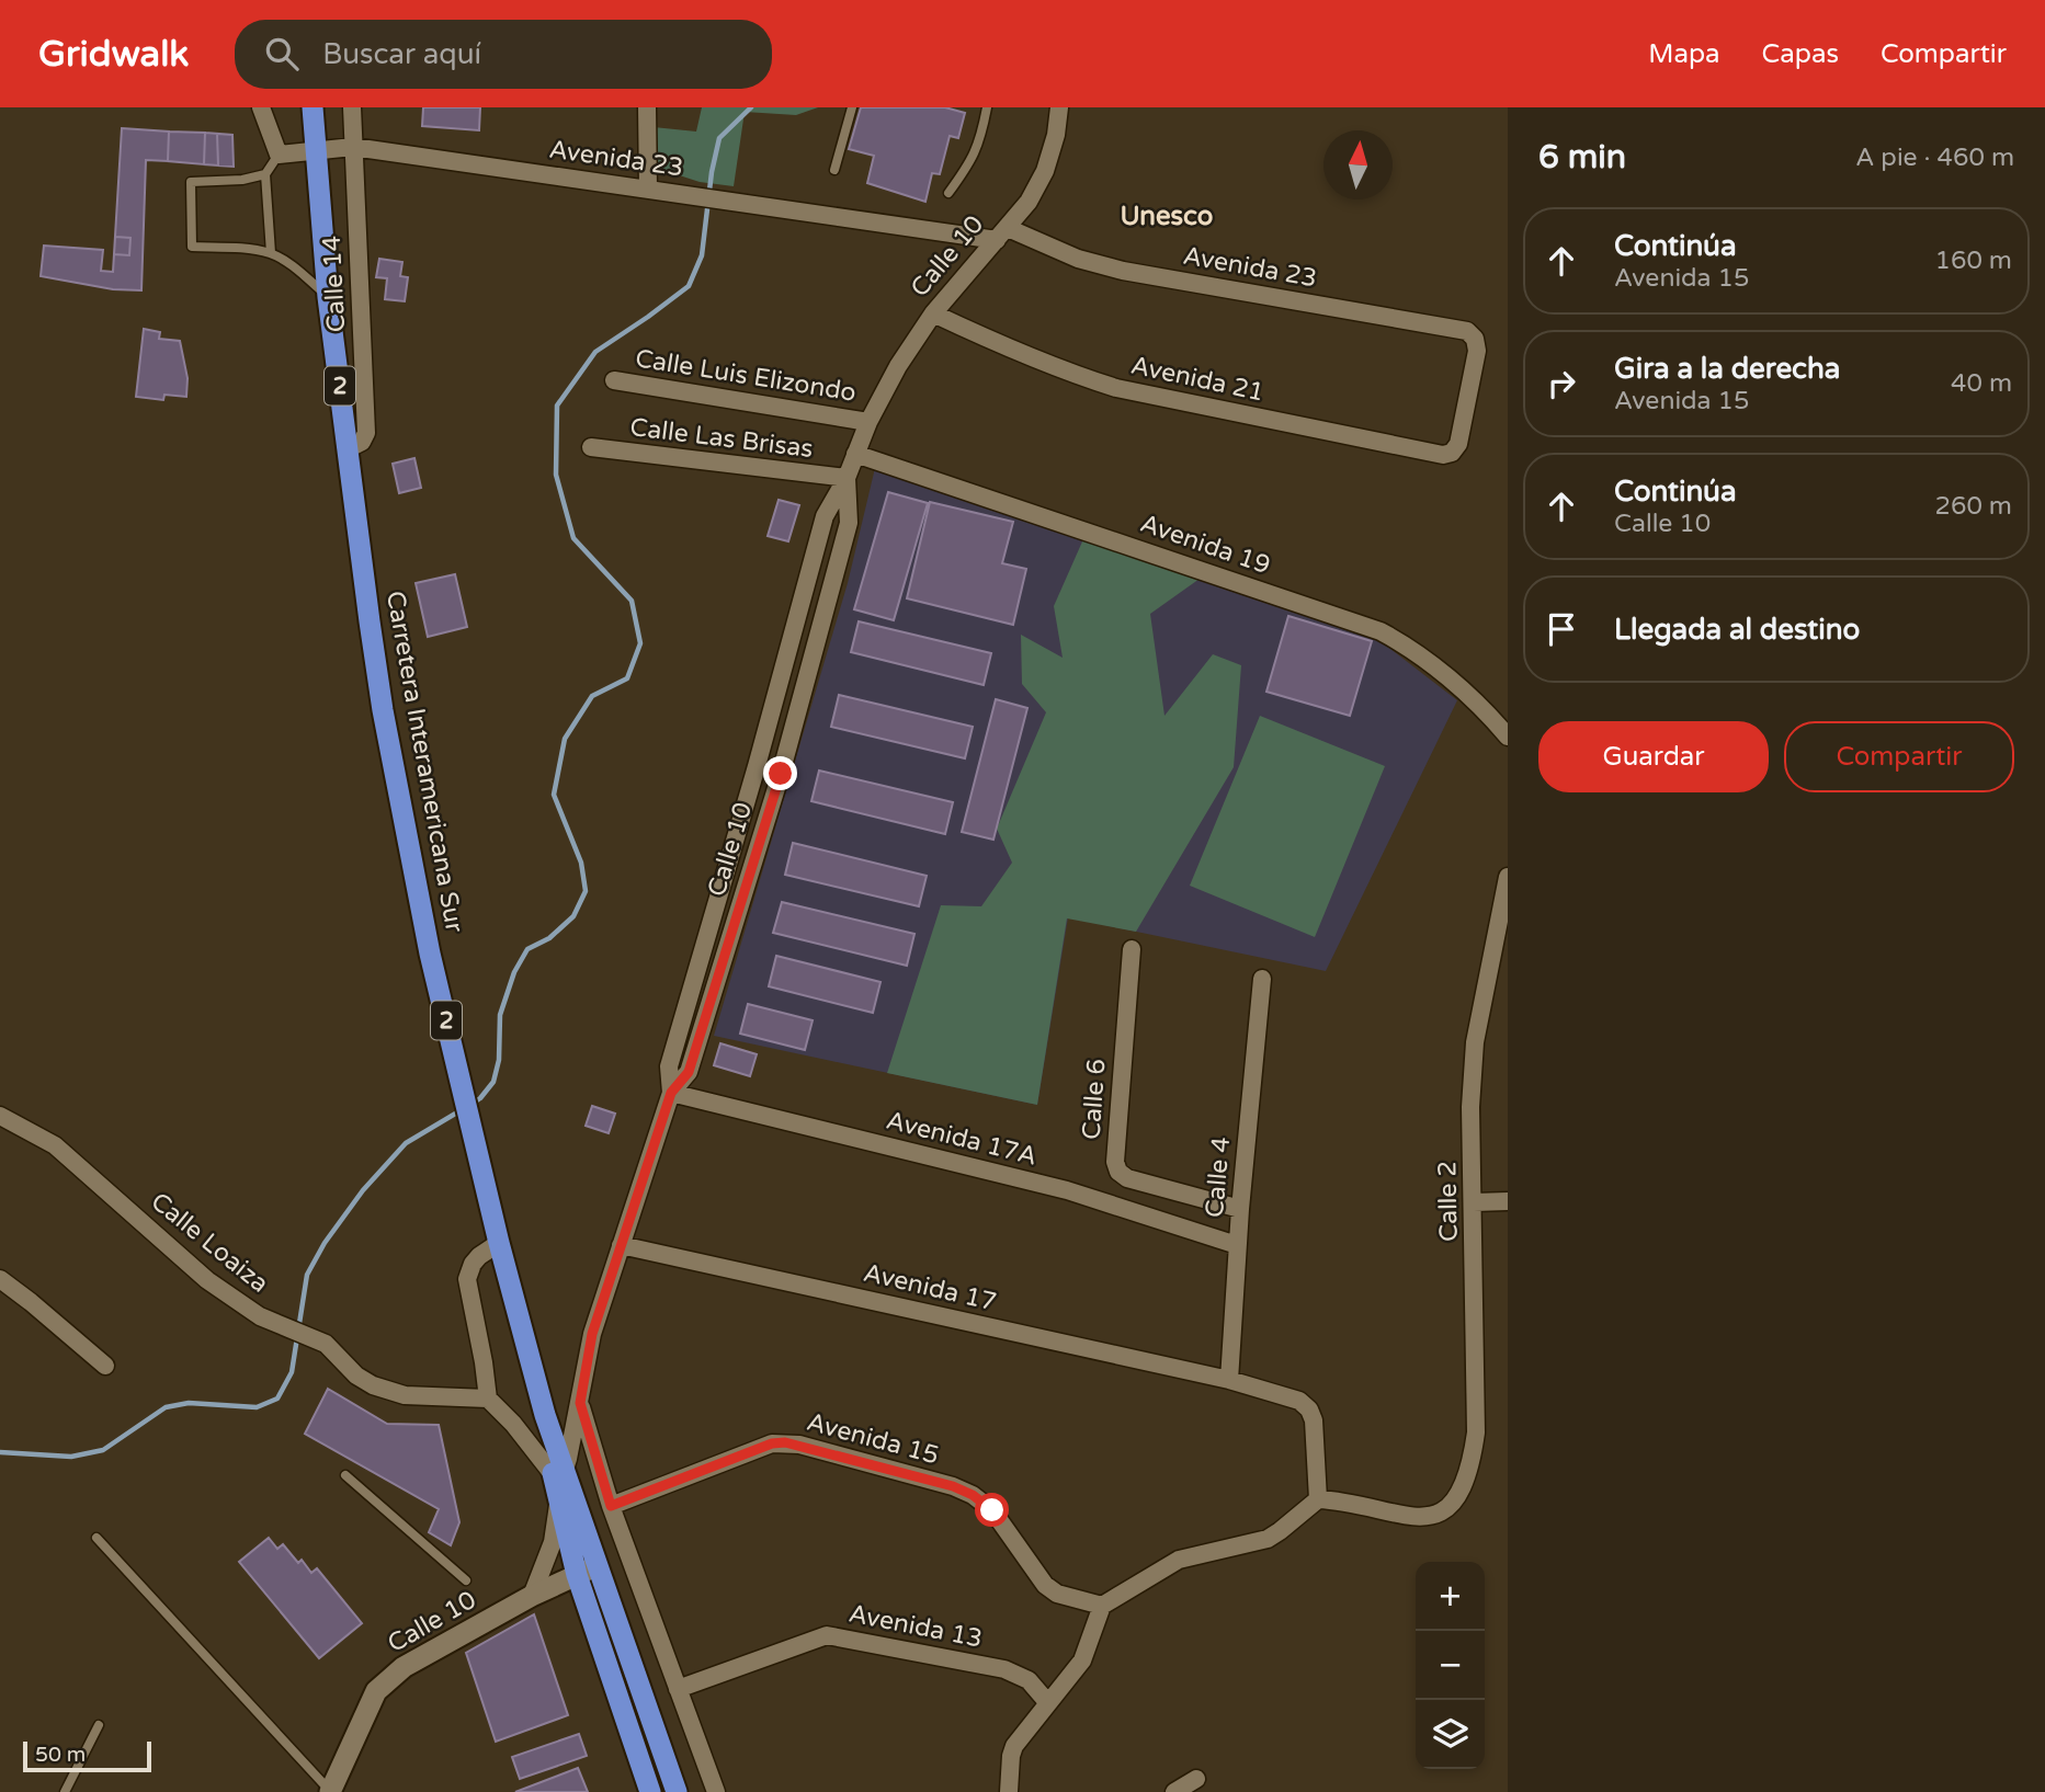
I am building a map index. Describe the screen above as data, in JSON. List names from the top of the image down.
{
  "streets": {
    "highway": ["2", "Carretera Interamericana Sur"],
    "street": [
      "Avenida 23",
      "Calle 10",
      "Calle 14",
      "Calle Luis Elizondo",
      "Avenida 21",
      "Calle Las Brisas",
      "Avenida 19",
      "Calle 6",
      "Avenida 17A",
      "Calle 4",
      "Calle 2",
      "Calle Loaiza",
      "Avenida 17",
      "Avenida 15",
      "Avenida 13"
    ]
  },
  "crossings": [
    ["Avenida 23", "Calle 10"],
    ["Avenida 23", "Calle 14"],
    ["Avenida 23", "Avenida 21"],
    ["Avenida 23", "Carretera Interamericana Sur"],
    ["Calle 10", "Calle Luis Elizondo"],
    ["Calle 10", "Avenida 21"],
    ["Calle 10", "Calle Las Brisas"],
    ["Calle 10", "Avenida 19"],
    ["Calle 10", "Carretera Interamericana Sur"],
    ["Calle 10", "Avenida 17A"],
    ["Calle 10", "Avenida 17"],
    ["Calle 14", "Carretera Interamericana Sur"],
    ["Calle 6", "Calle 4"],
    ["Avenida 17A", "Calle 4"],
    ["Calle 4", "Avenida 17"],
    ["Calle 2", "Avenida 17"]
  ],
  "districts": ["Unesco"],
  "scale_bar": "50 m",
  "north": "top",
  "page": {
    "header": "Gridwalk",
    "search": "Buscar aquí",
    "nav": ["Mapa", "Capas", "Compartir"],
    "heading": ["6 min", "A pie · 460 m"],
    "list": [
      ["Continúa", "Avenida 15", "160 m"],
      ["Gira a la derecha", "Avenida 15", "40 m"],
      ["Continúa", "Calle 10", "260 m"],
      "Llegada al destino"
    ],
    "buttons": ["Guardar", "Compartir"],
    "map_buttons": ["+", "−"],
    "scale": "50 m"
  }
}
